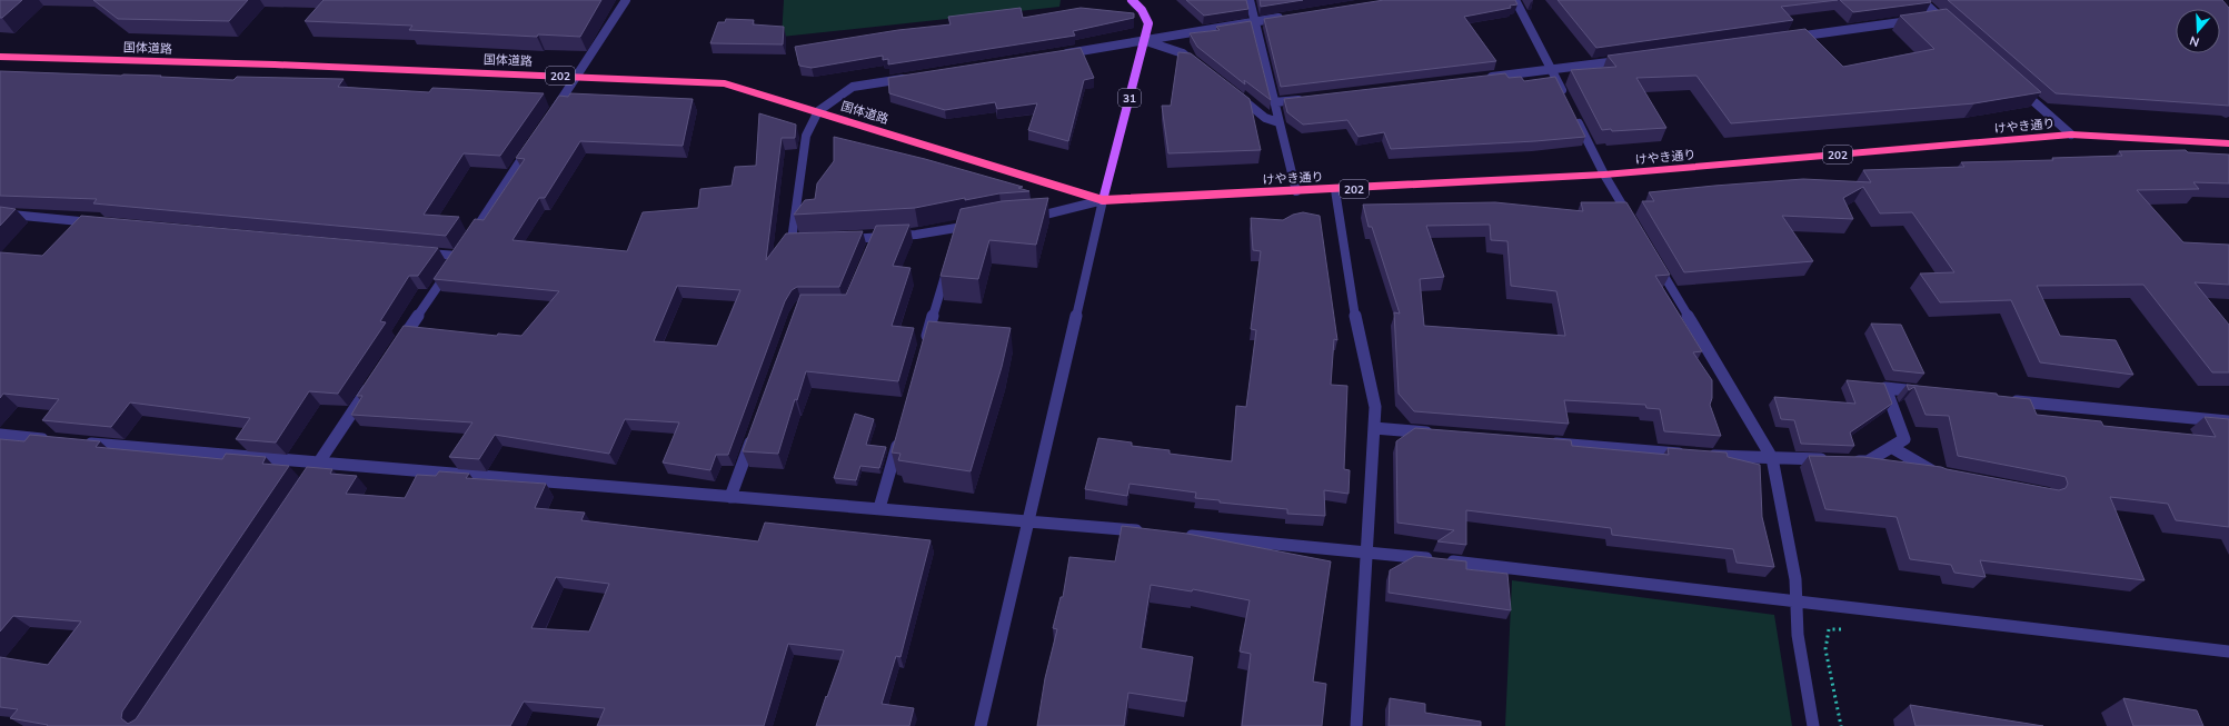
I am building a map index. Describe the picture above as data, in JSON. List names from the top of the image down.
{
  "streets": {
    "highway": ["国体道路", "202", "けやき通り"],
    "main road": ["31"]
  },
  "crossings": [
    ["国体道路", "31"],
    ["国体道路", "けやき通り"],
    ["31", "けやき通り"]
  ],
  "north": "bottom"
}
